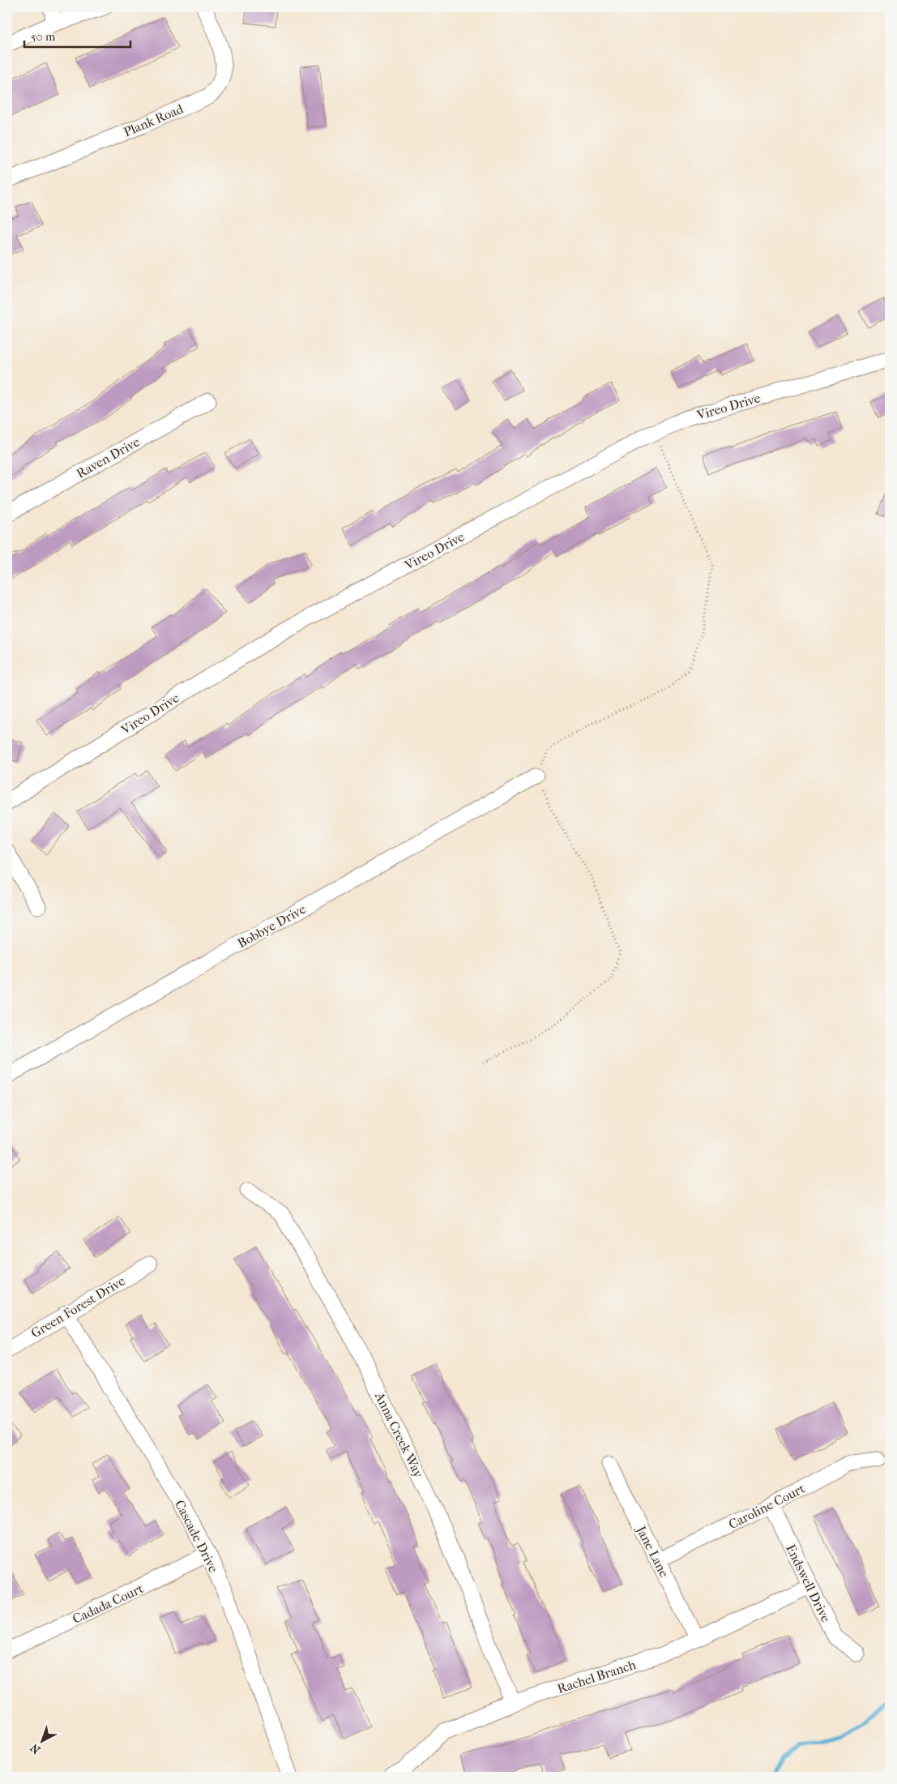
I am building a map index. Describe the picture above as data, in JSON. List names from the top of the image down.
{
  "streets": {
    "street": [
      "Plank Road",
      "Vireo Drive",
      "Raven Drive",
      "Bobbye Drive",
      "Green Forest Drive",
      "Anna Creek Way",
      "Caroline Court",
      "Cascade Drive",
      "Jane Lane",
      "Endswell Drive",
      "Cadada Court",
      "Rachel Branch"
    ]
  },
  "crossings": [
    ["Green Forest Drive", "Cascade Drive"],
    ["Anna Creek Way", "Rachel Branch"],
    ["Caroline Court", "Jane Lane"],
    ["Caroline Court", "Endswell Drive"],
    ["Cascade Drive", "Cadada Court"],
    ["Jane Lane", "Rachel Branch"],
    ["Endswell Drive", "Rachel Branch"]
  ],
  "scale_bar": "50 m",
  "north": "bottom left"
}
